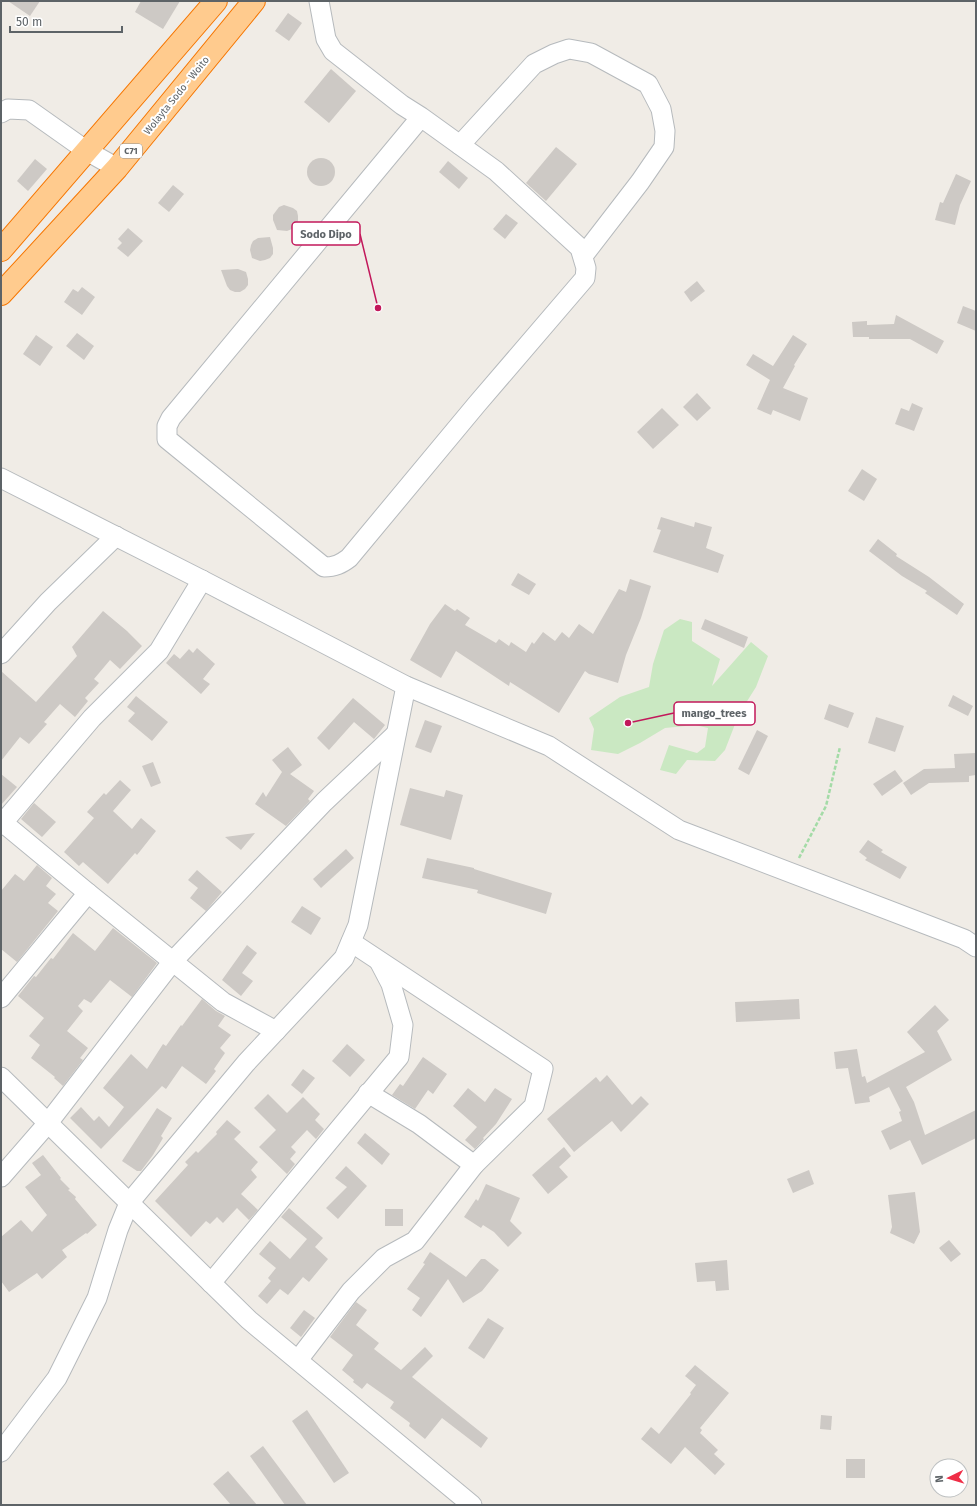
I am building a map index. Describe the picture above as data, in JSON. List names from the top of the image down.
{
  "streets": {
    "highway": ["Wolayta Sodo - Woito", "C71"]
  },
  "places": ["Sodo Dipo", "mango_trees"],
  "scale_bar": "50 m",
  "north": "left"
}
